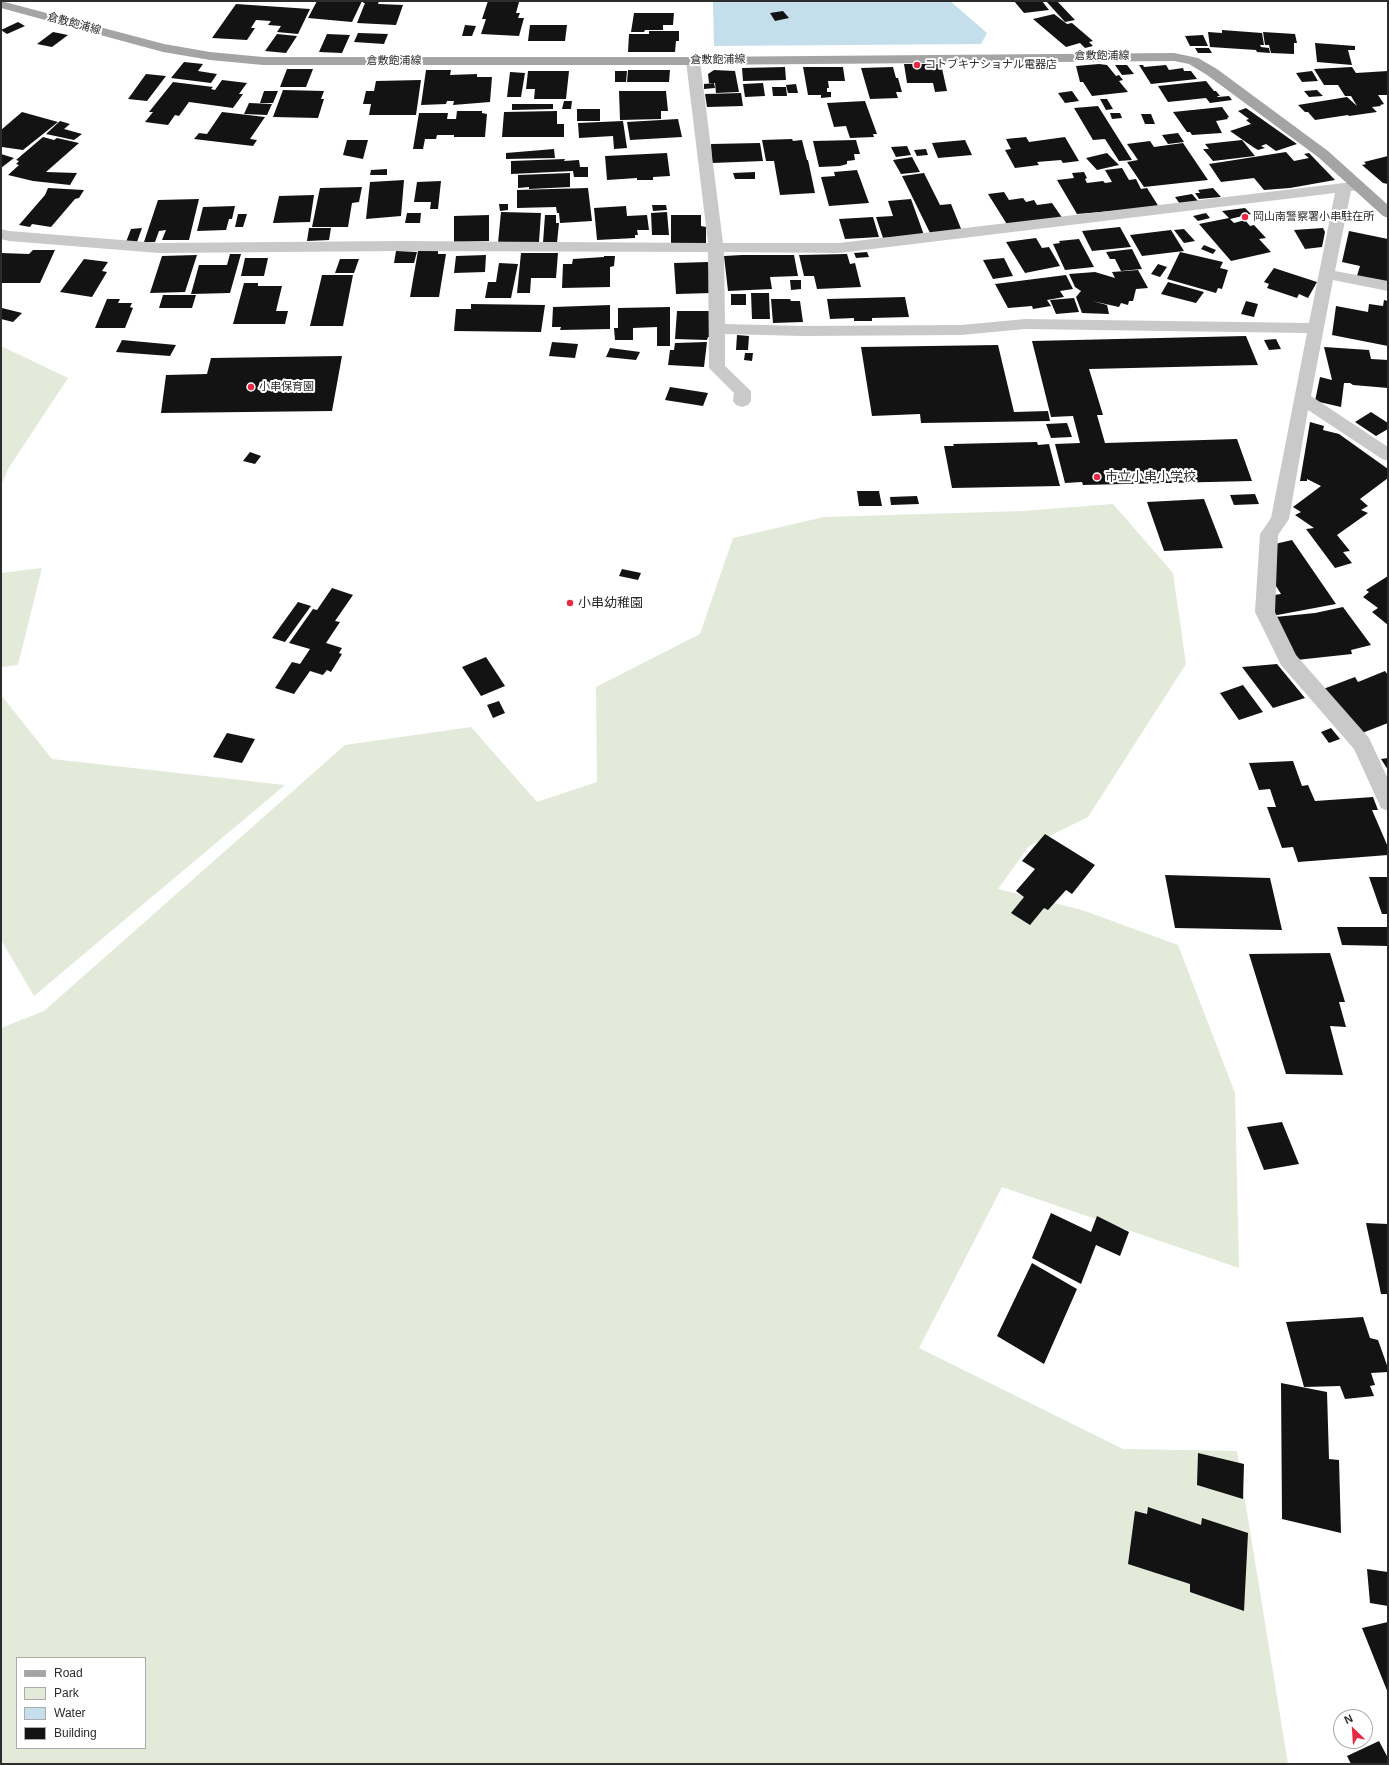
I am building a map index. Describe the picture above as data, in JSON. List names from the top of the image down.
{
  "streets": {
    "main road": ["倉敷飽浦線"]
  },
  "places": [
    "コトブキナショナル電器店",
    "岡山南警察署小串駐在所",
    "小串保育園",
    "市立小串小学校",
    "小串幼稚園"
  ],
  "legend": [
    "Road",
    "Park",
    "Water",
    "Building"
  ],
  "north": "top left"
}
